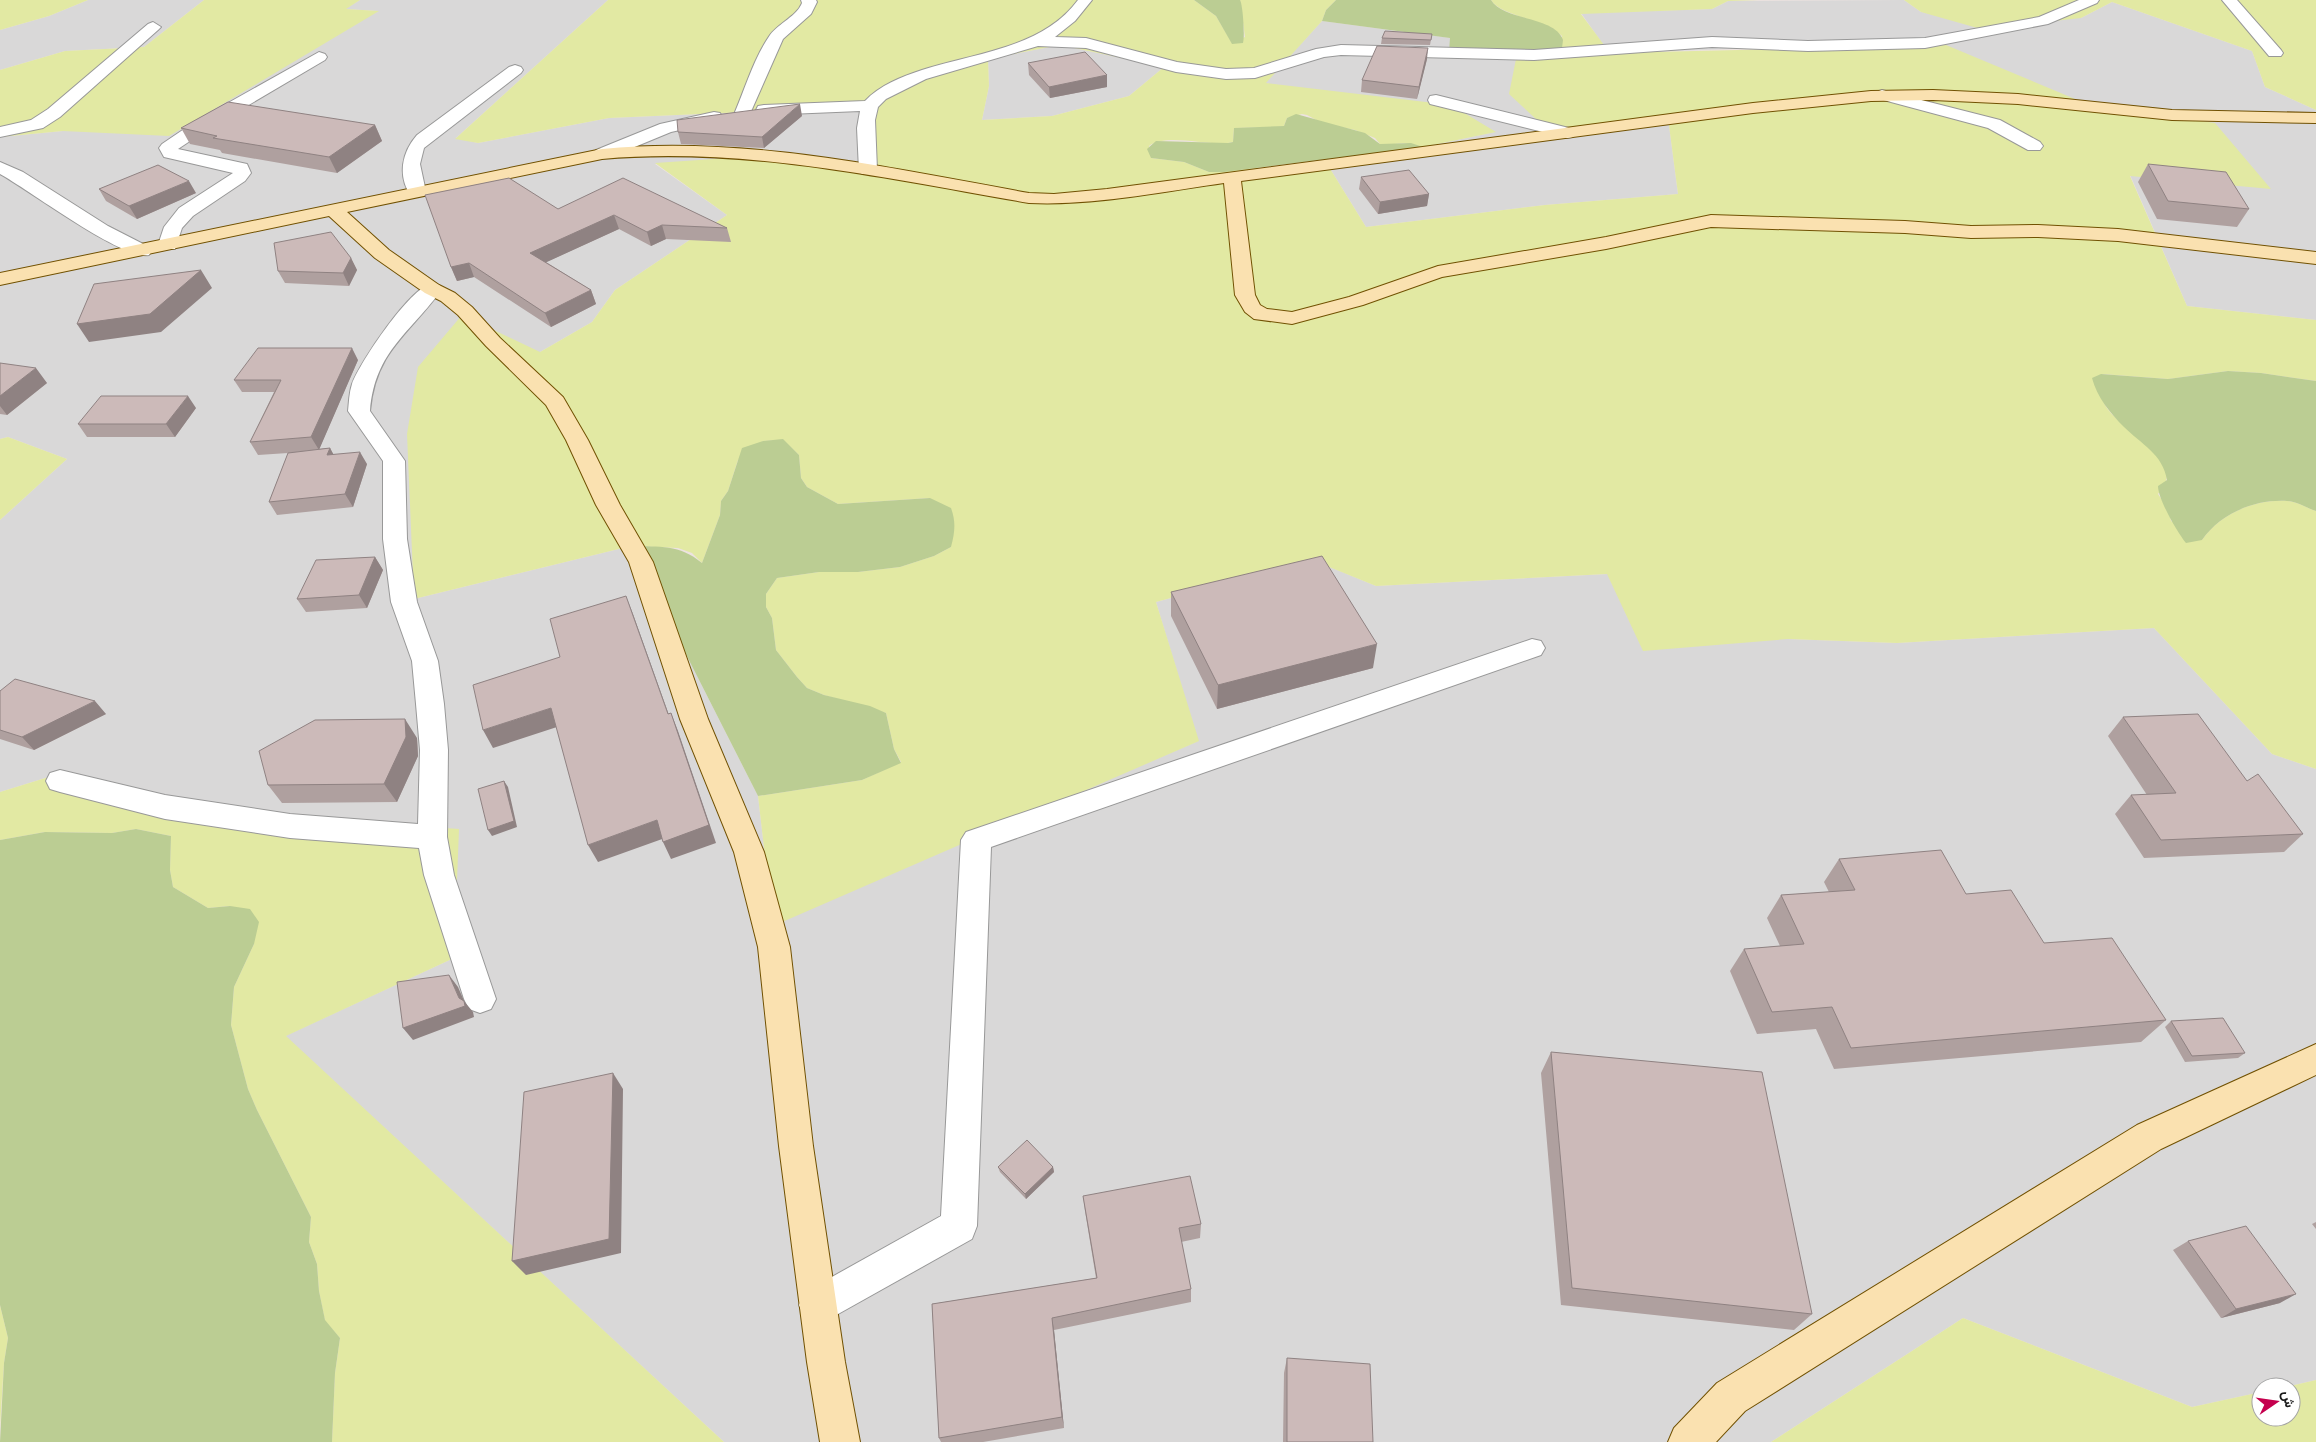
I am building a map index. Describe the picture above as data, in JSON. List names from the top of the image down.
{
  "north": "right"
}
